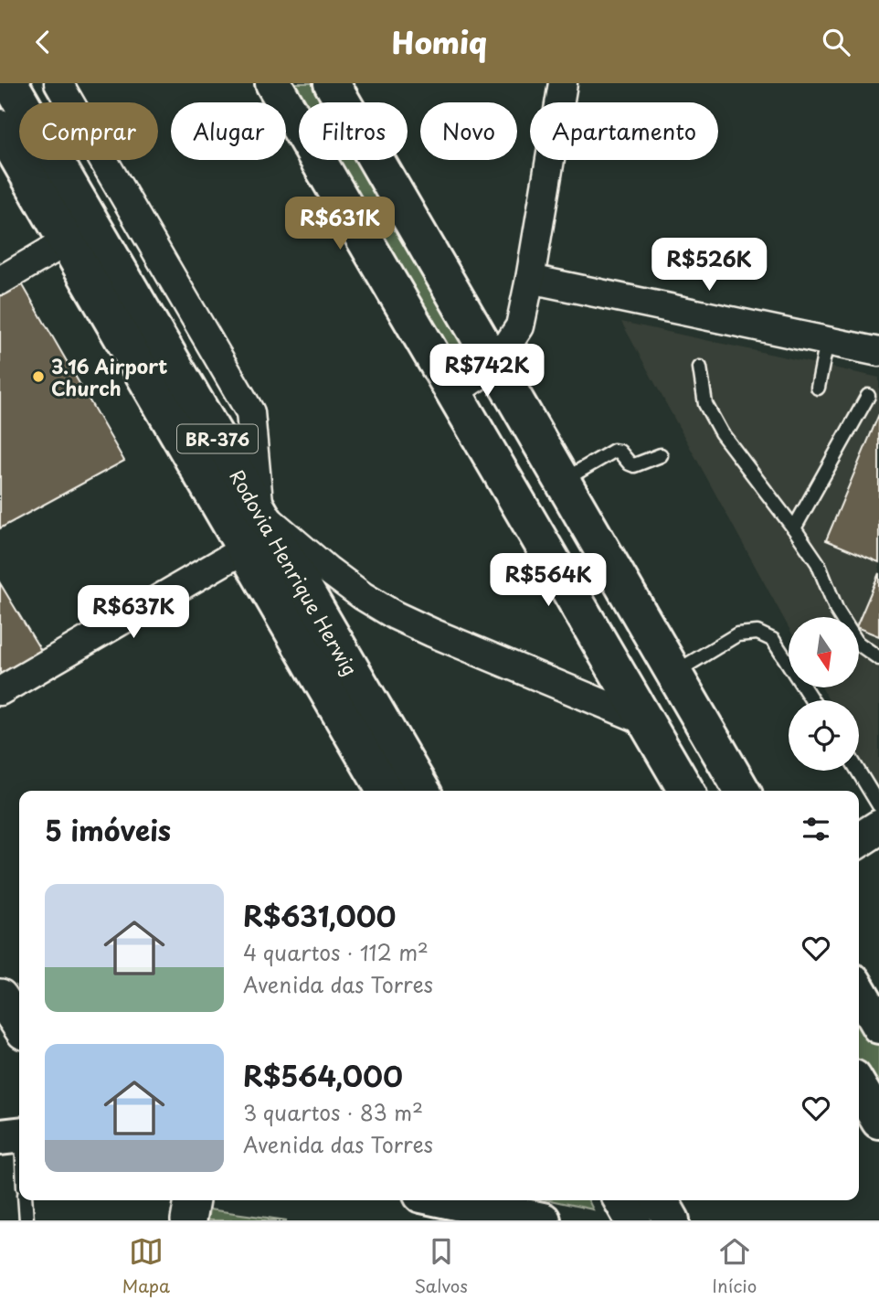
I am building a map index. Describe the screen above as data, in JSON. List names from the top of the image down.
{
  "streets": {
    "main road": ["BR-376", "Rodovia Henrique Herwig"]
  },
  "places": ["3.16 Airport Church"],
  "north": "bottom",
  "page": {
    "header": "Homiq",
    "chip": [
      "Comprar",
      "Alugar",
      "Filtros",
      "Novo",
      "Apartamento"
    ],
    "price": [
      "R$631K",
      "R$526K",
      "R$742K",
      "R$564K",
      "R$637K"
    ],
    "heading": "5 imóveis",
    "list": [
      {
        "name": "R$631,000",
        "note": "4 quartos · 112 m² · Avenida das Torres"
      },
      {
        "name": "R$564,000",
        "note": "3 quartos · 83 m² · Avenida das Torres"
      }
    ],
    "tabs": ["Mapa", "Salvos", "Início"]
  }
}
